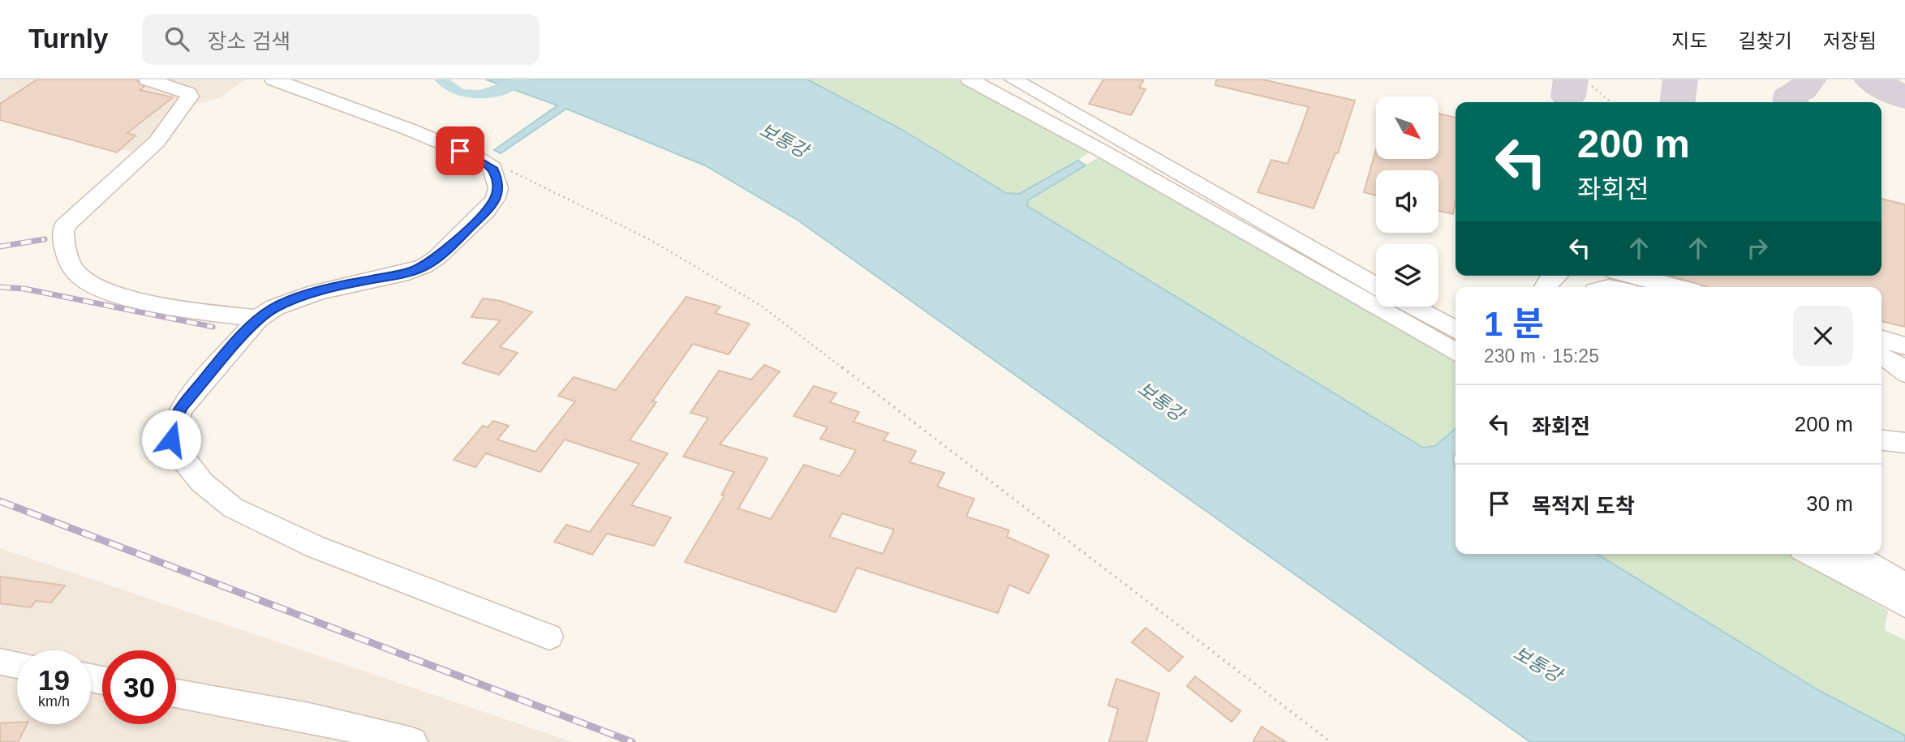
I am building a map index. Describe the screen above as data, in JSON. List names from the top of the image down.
{
  "water": ["보통강"],
  "north": "bottom right",
  "page": {
    "header": "Turnly",
    "search": "장소 검색",
    "nav": ["지도", "길찾기", "저장됨"],
    "turn": ["200 m", "좌회전"],
    "heading": ["1 분", "230 m · 15:25"],
    "list": [
      {
        "name": "좌회전",
        "value": "200 m"
      },
      {
        "name": "목적지 도착",
        "value": "30 m"
      }
    ],
    "speed": "19 km/h",
    "limit": "30"
  }
}
